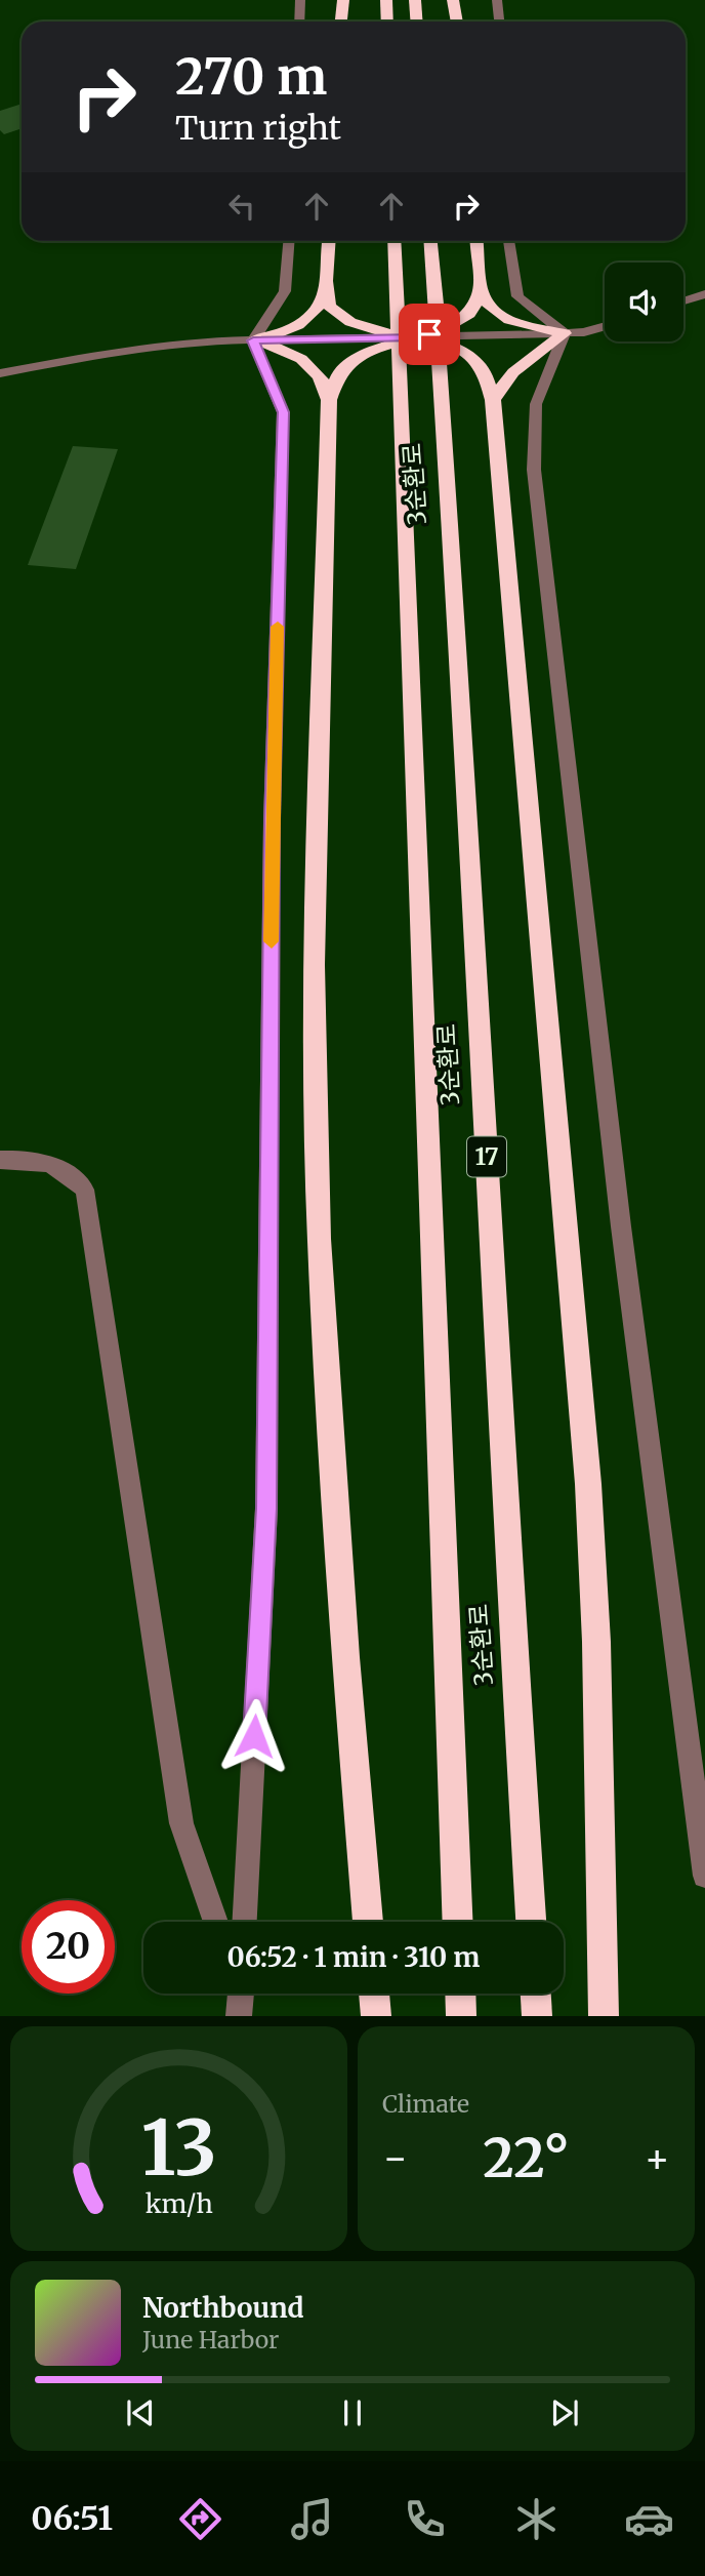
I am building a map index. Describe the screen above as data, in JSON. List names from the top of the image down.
{
  "streets": {
    "highway": ["3순환로", "17"]
  },
  "page": {
    "turn": ["270 m", "Turn right"],
    "limit": "20",
    "trip": "06:52 · 1 min · 310 m",
    "tile": "Climate",
    "heat": ["−", "22°", "+"],
    "song": ["Northbound", "June Harbor"],
    "tabs": "06:51",
    "gauge": ["13", "km/h"]
  }
}
